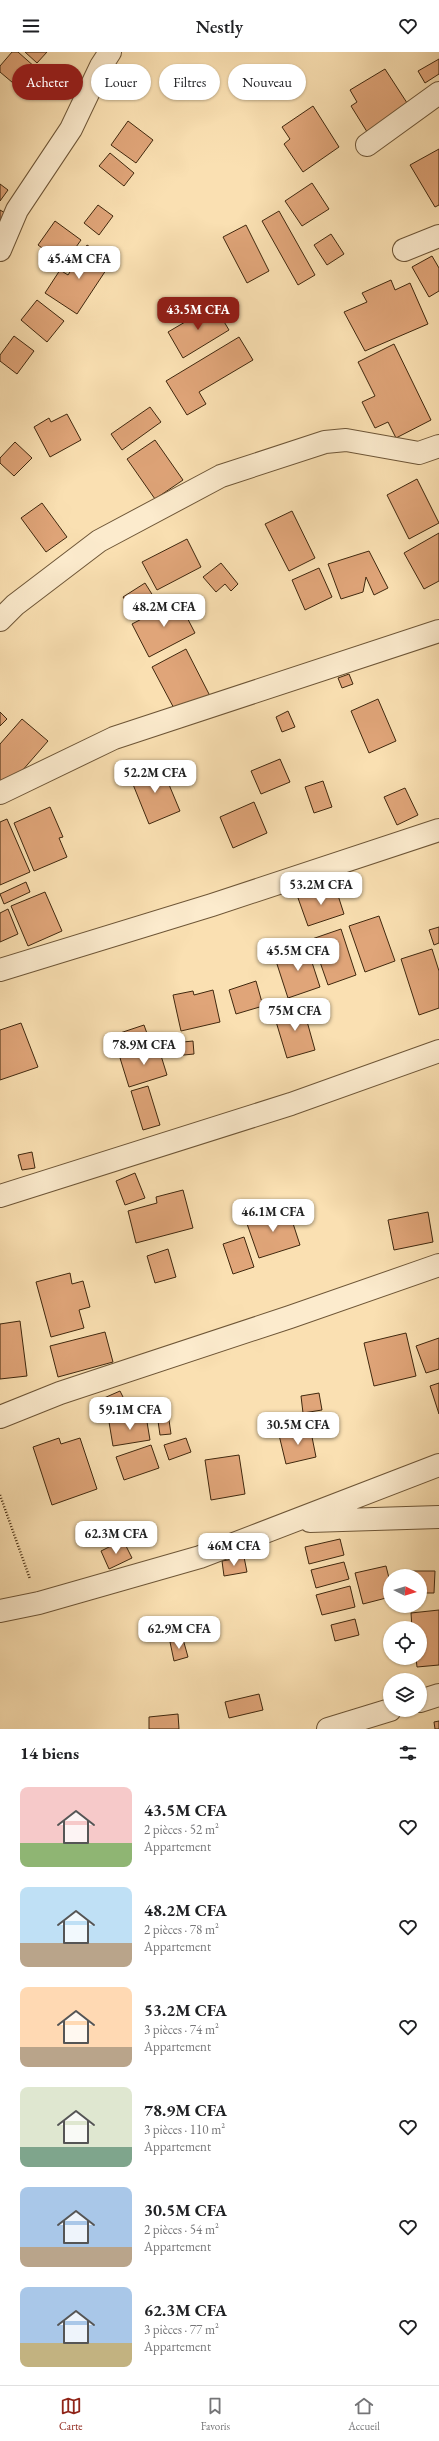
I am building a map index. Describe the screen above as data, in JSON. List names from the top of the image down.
{
  "north": "right",
  "page": {
    "header": "Nestly",
    "chip": [
      "Acheter",
      "Louer",
      "Filtres",
      "Nouveau"
    ],
    "price": [
      "45.4M CFA",
      "43.5M CFA",
      "48.2M CFA",
      "52.2M CFA",
      "53.2M CFA",
      "45.5M CFA",
      "75M CFA",
      "78.9M CFA",
      "46.1M CFA",
      "59.1M CFA",
      "30.5M CFA",
      "62.3M CFA",
      "46M CFA",
      "62.9M CFA"
    ],
    "heading": "14 biens",
    "list": [
      {
        "name": "43.5M CFA",
        "note": "2 pièces · 52 m² · Appartement"
      },
      {
        "name": "48.2M CFA",
        "note": "2 pièces · 78 m² · Appartement"
      },
      {
        "name": "53.2M CFA",
        "note": "3 pièces · 74 m² · Appartement"
      },
      {
        "name": "78.9M CFA",
        "note": "3 pièces · 110 m² · Appartement"
      },
      {
        "name": "30.5M CFA",
        "note": "2 pièces · 54 m² · Appartement"
      },
      {
        "name": "62.3M CFA",
        "note": "3 pièces · 77 m² · Appartement"
      }
    ],
    "tabs": ["Carte", "Favoris", "Accueil"]
  }
}
